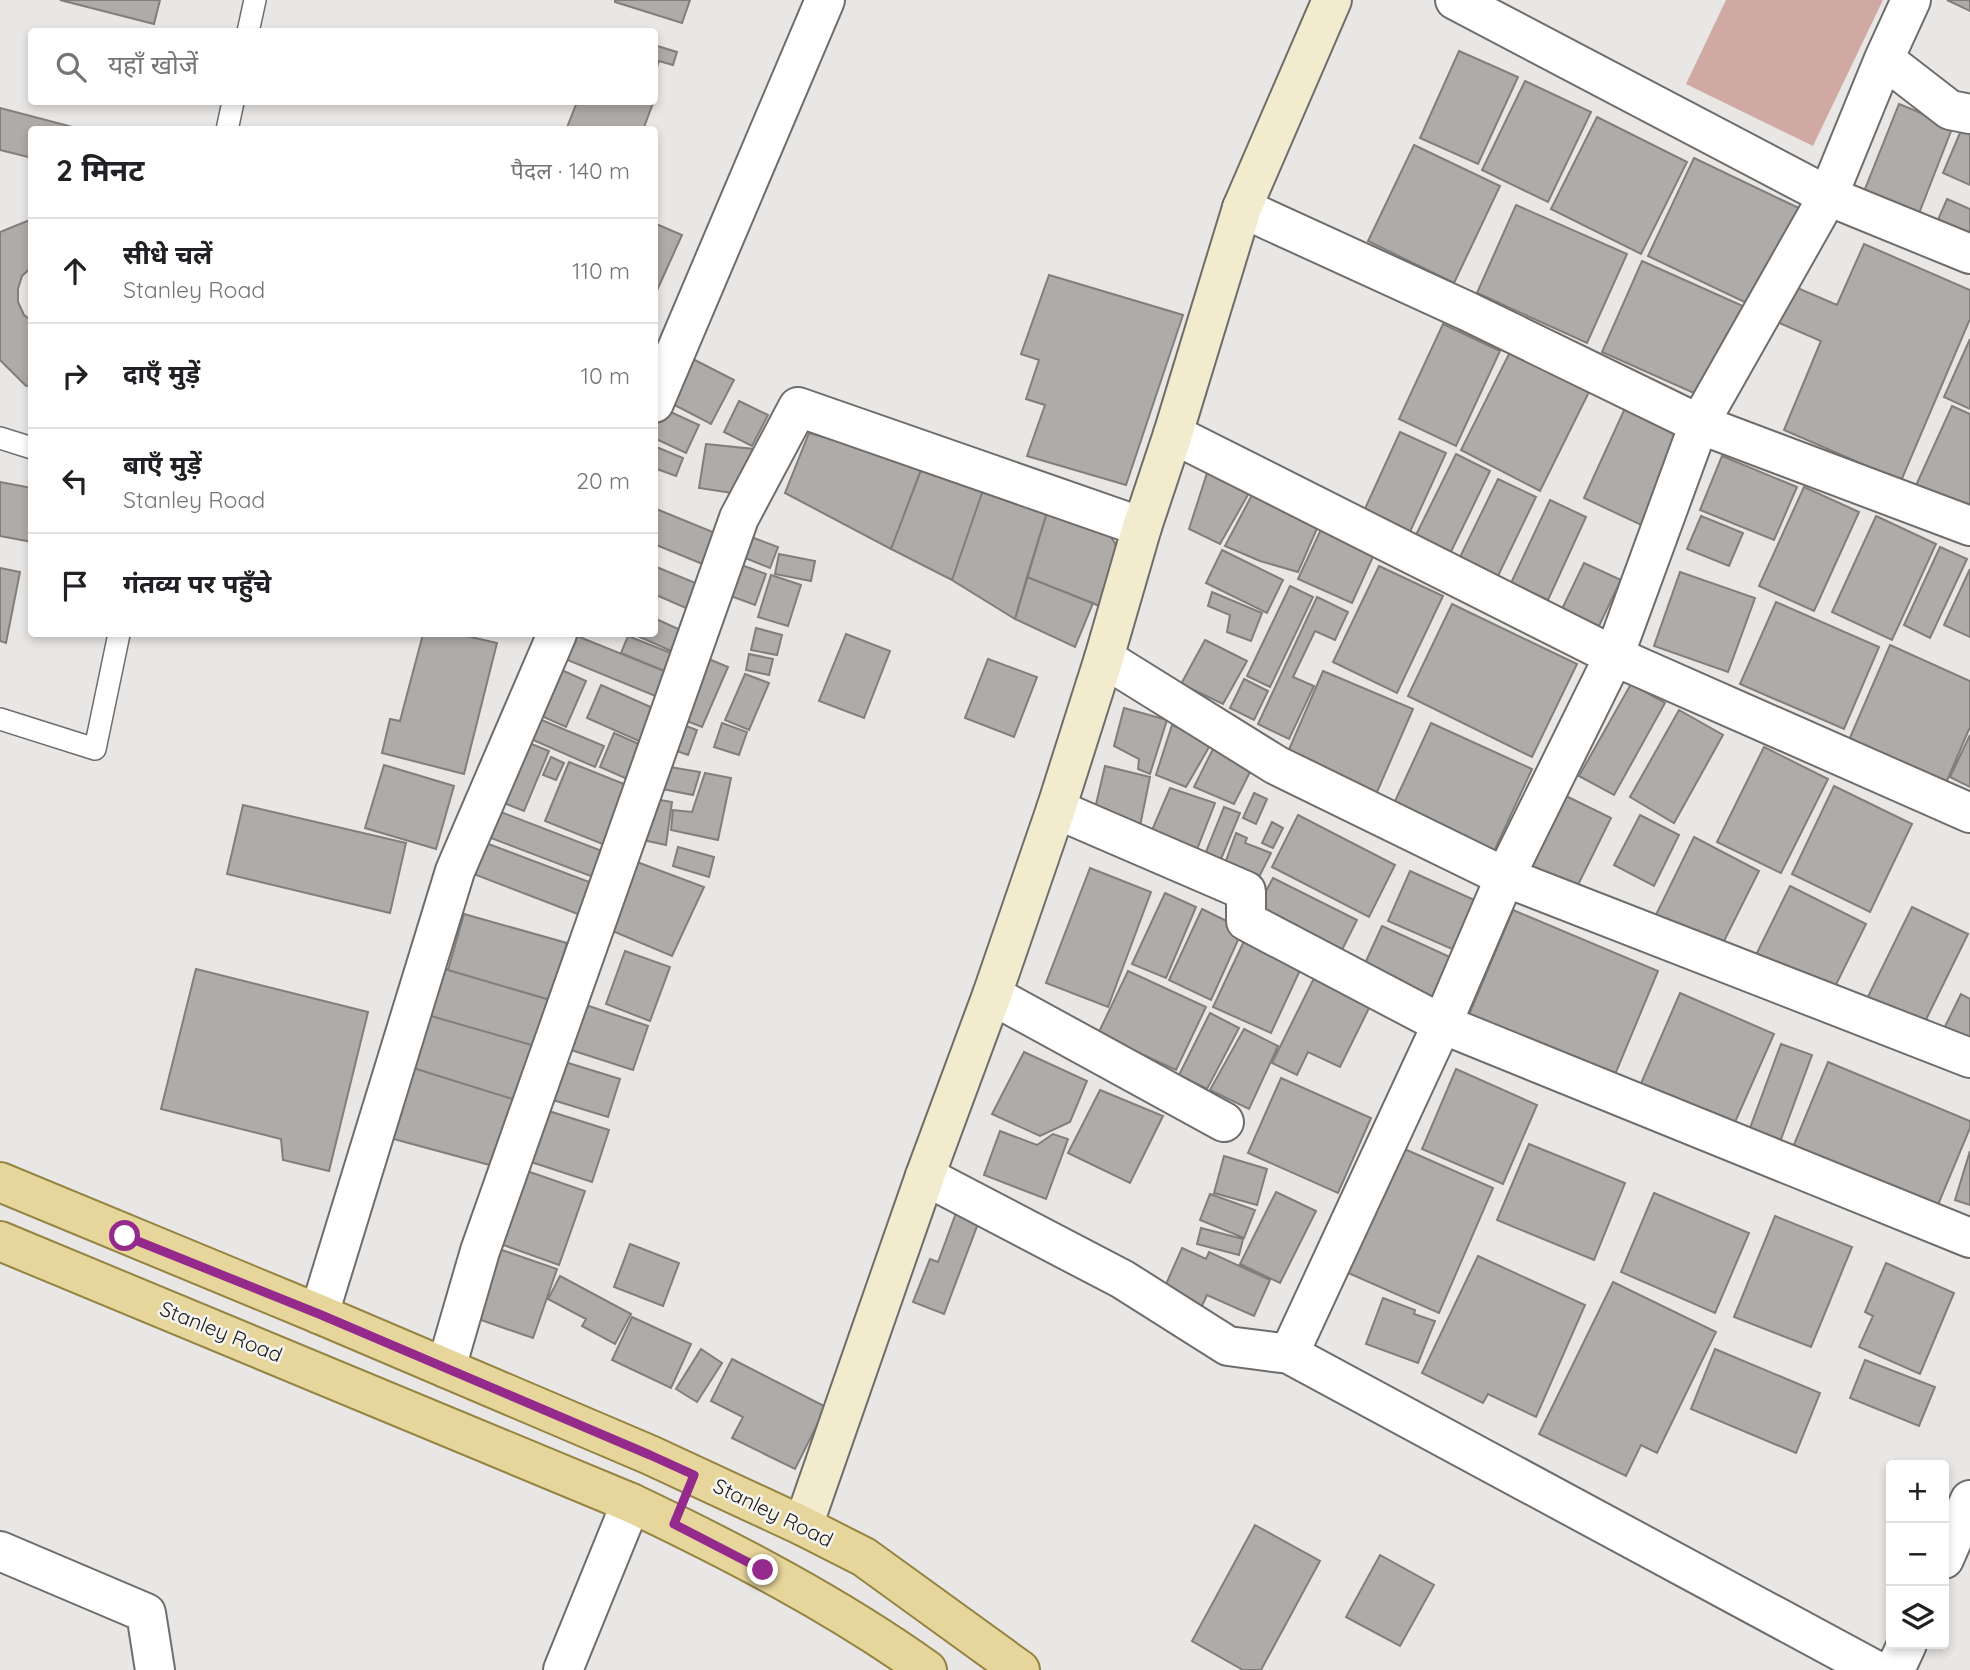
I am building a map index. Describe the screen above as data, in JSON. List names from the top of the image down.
{
  "streets": {
    "main road": ["Stanley Road"]
  },
  "page": {
    "search": "यहाँ खोजें",
    "heading": ["2 मिनट", "पैदल · 140 m"],
    "list": [
      ["सीधे चलें", "Stanley Road", "110 m"],
      ["दाएँ मुड़ें", "10 m"],
      ["बाएँ मुड़ें", "Stanley Road", "20 m"],
      "गंतव्य पर पहुँचे"
    ],
    "map_buttons": ["+", "−"]
  }
}
